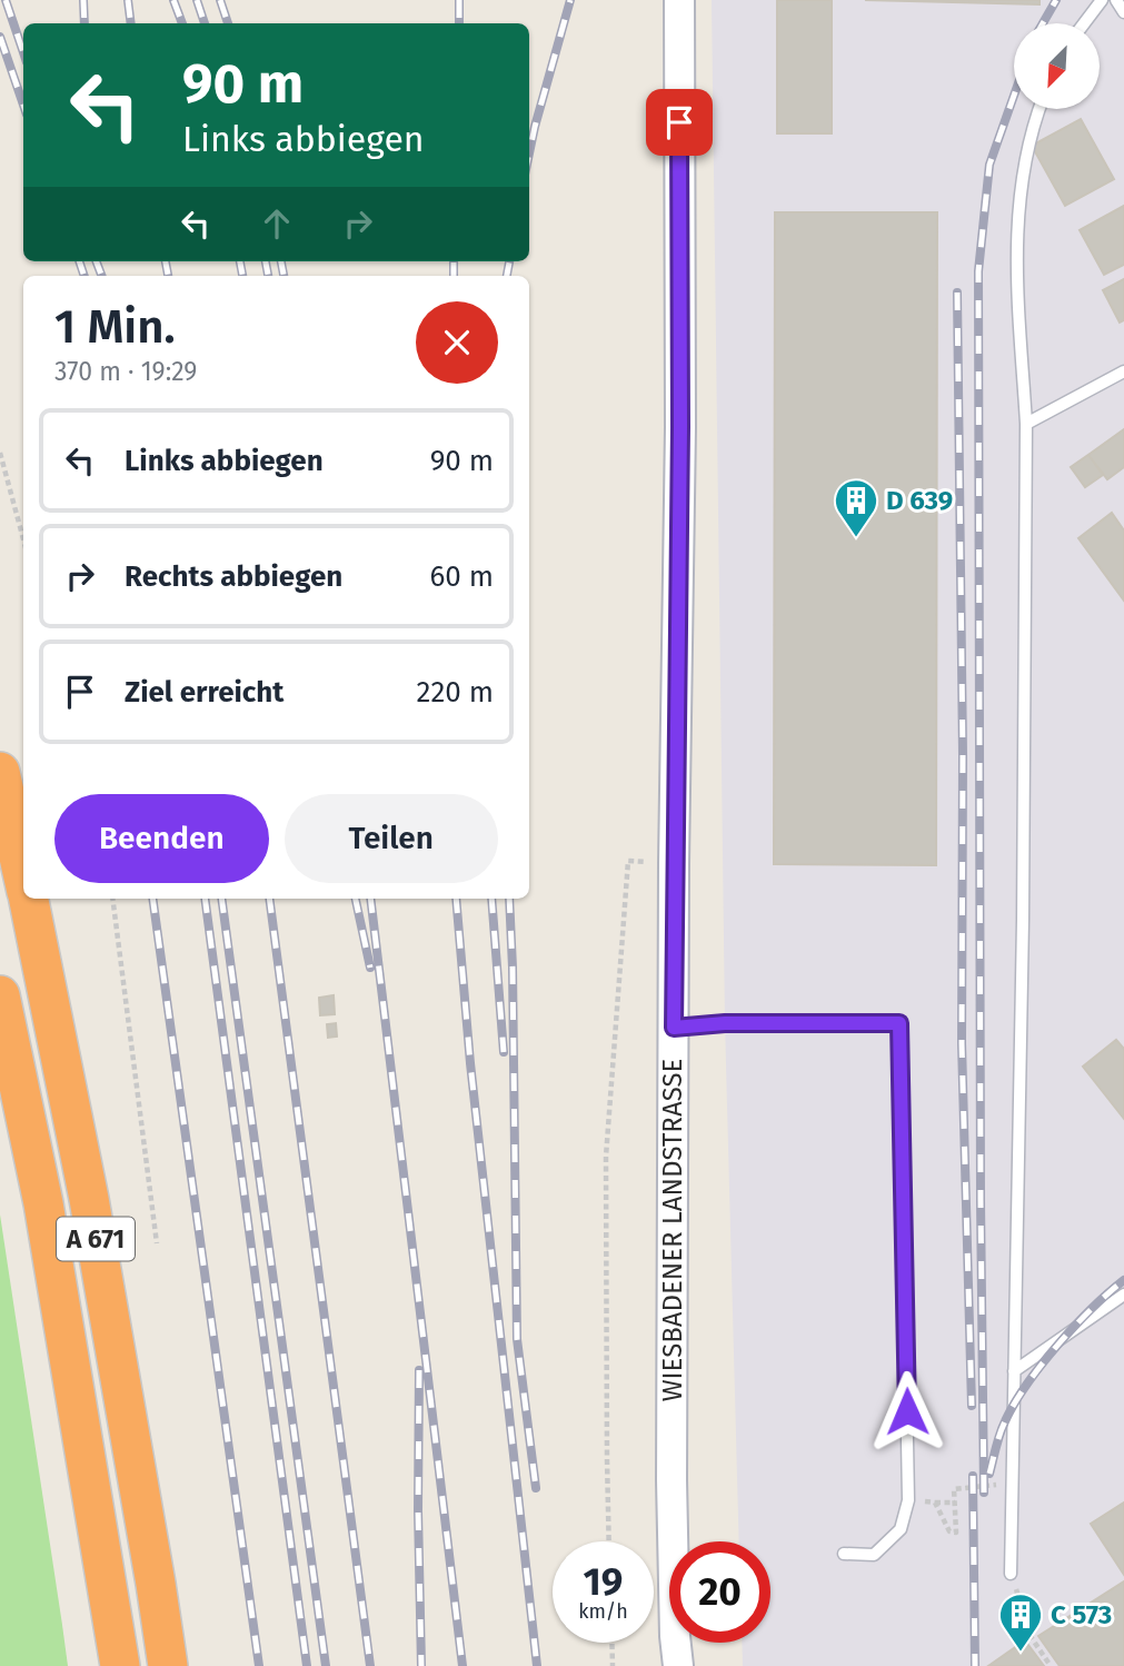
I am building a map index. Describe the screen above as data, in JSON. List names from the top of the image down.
{
  "streets": {
    "highway": ["A 671"],
    "main road": ["WIESBADENER LANDSTRASSE"]
  },
  "places": {
    "building": ["D 639", "C 573"]
  },
  "north": "bottom left",
  "page": {
    "turn": ["90 m", "Links abbiegen"],
    "heading": ["1 Min.", "370 m · 19:29"],
    "list": [
      {
        "name": "Links abbiegen",
        "value": "90 m"
      },
      {
        "name": "Rechts abbiegen",
        "value": "60 m"
      },
      {
        "name": "Ziel erreicht",
        "value": "220 m"
      }
    ],
    "buttons": ["Beenden", "Teilen"],
    "speed": "19 km/h",
    "limit": "20"
  }
}
